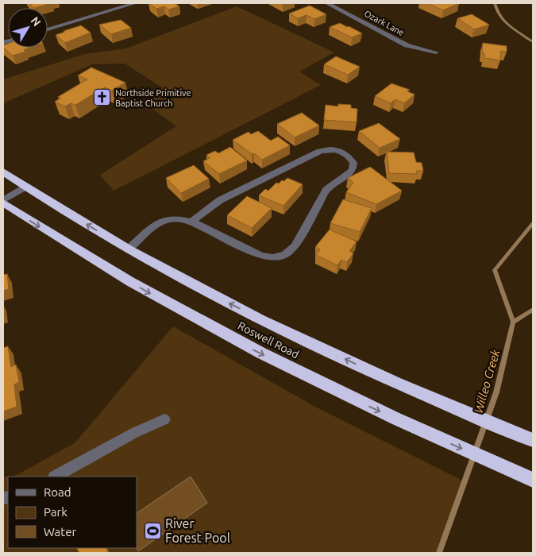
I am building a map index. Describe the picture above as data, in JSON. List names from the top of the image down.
{
  "streets": {
    "highway": ["Roswell Road"],
    "street": ["Ozark Lane"]
  },
  "water": ["Willeo Creek"],
  "places": {
    "church": ["Northside Primitive Baptist Church"],
    "sports": ["River Forest Pool"]
  },
  "legend": ["Road", "Park", "Water"],
  "north": "top right"
}
